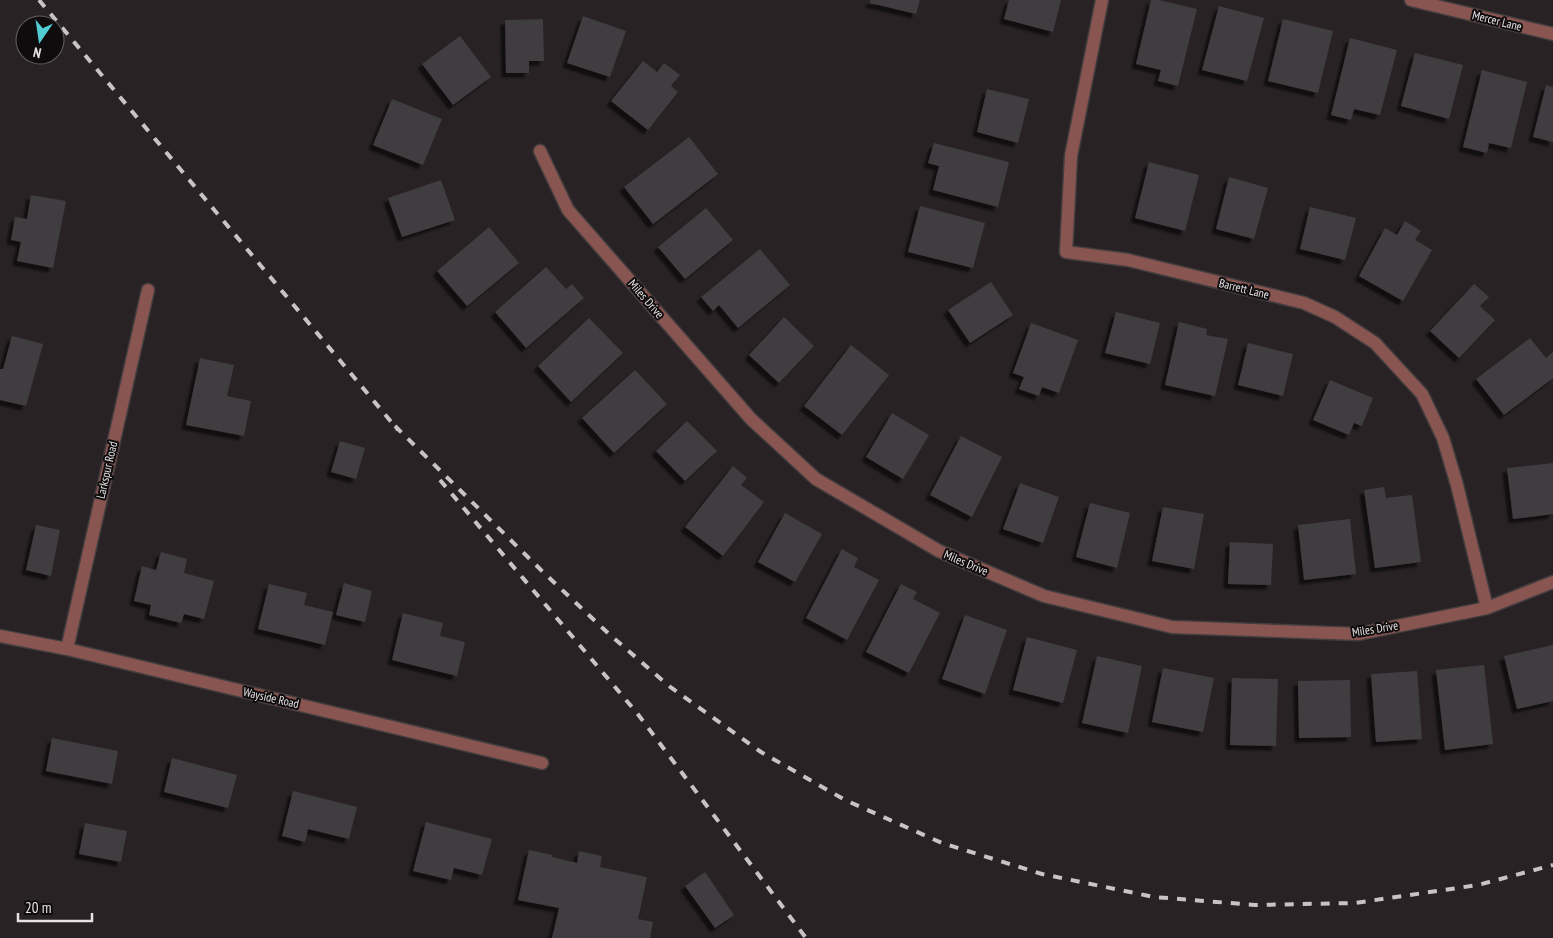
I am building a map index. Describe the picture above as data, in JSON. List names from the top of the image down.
{
  "streets": {
    "street": [
      "Mercer Lane",
      "Barrett Lane",
      "Miles Drive",
      "Larkspur Road",
      "Wayside Road"
    ]
  },
  "crossings": [
    ["Barrett Lane", "Miles Drive"],
    ["Larkspur Road", "Wayside Road"]
  ],
  "scale_bar": "20 m",
  "north": "bottom"
}
